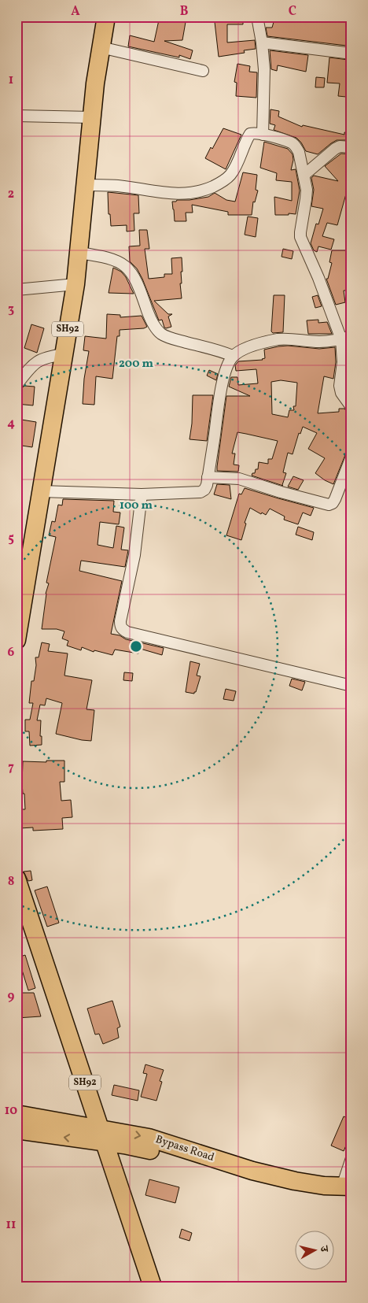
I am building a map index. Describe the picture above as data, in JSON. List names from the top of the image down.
{
  "streets": {
    "main road": ["SH92", "Bypass Road"]
  },
  "crossings": [
    ["SH92", "Bypass Road"]
  ],
  "north": "right",
  "grid": {
    "columns": ["A", "B", "C"],
    "rows": [
      "1",
      "2",
      "3",
      "4",
      "5",
      "6",
      "7",
      "8",
      "9",
      "10",
      "11"
    ]
  },
  "rings": ["200 m", "100 m"]
}
